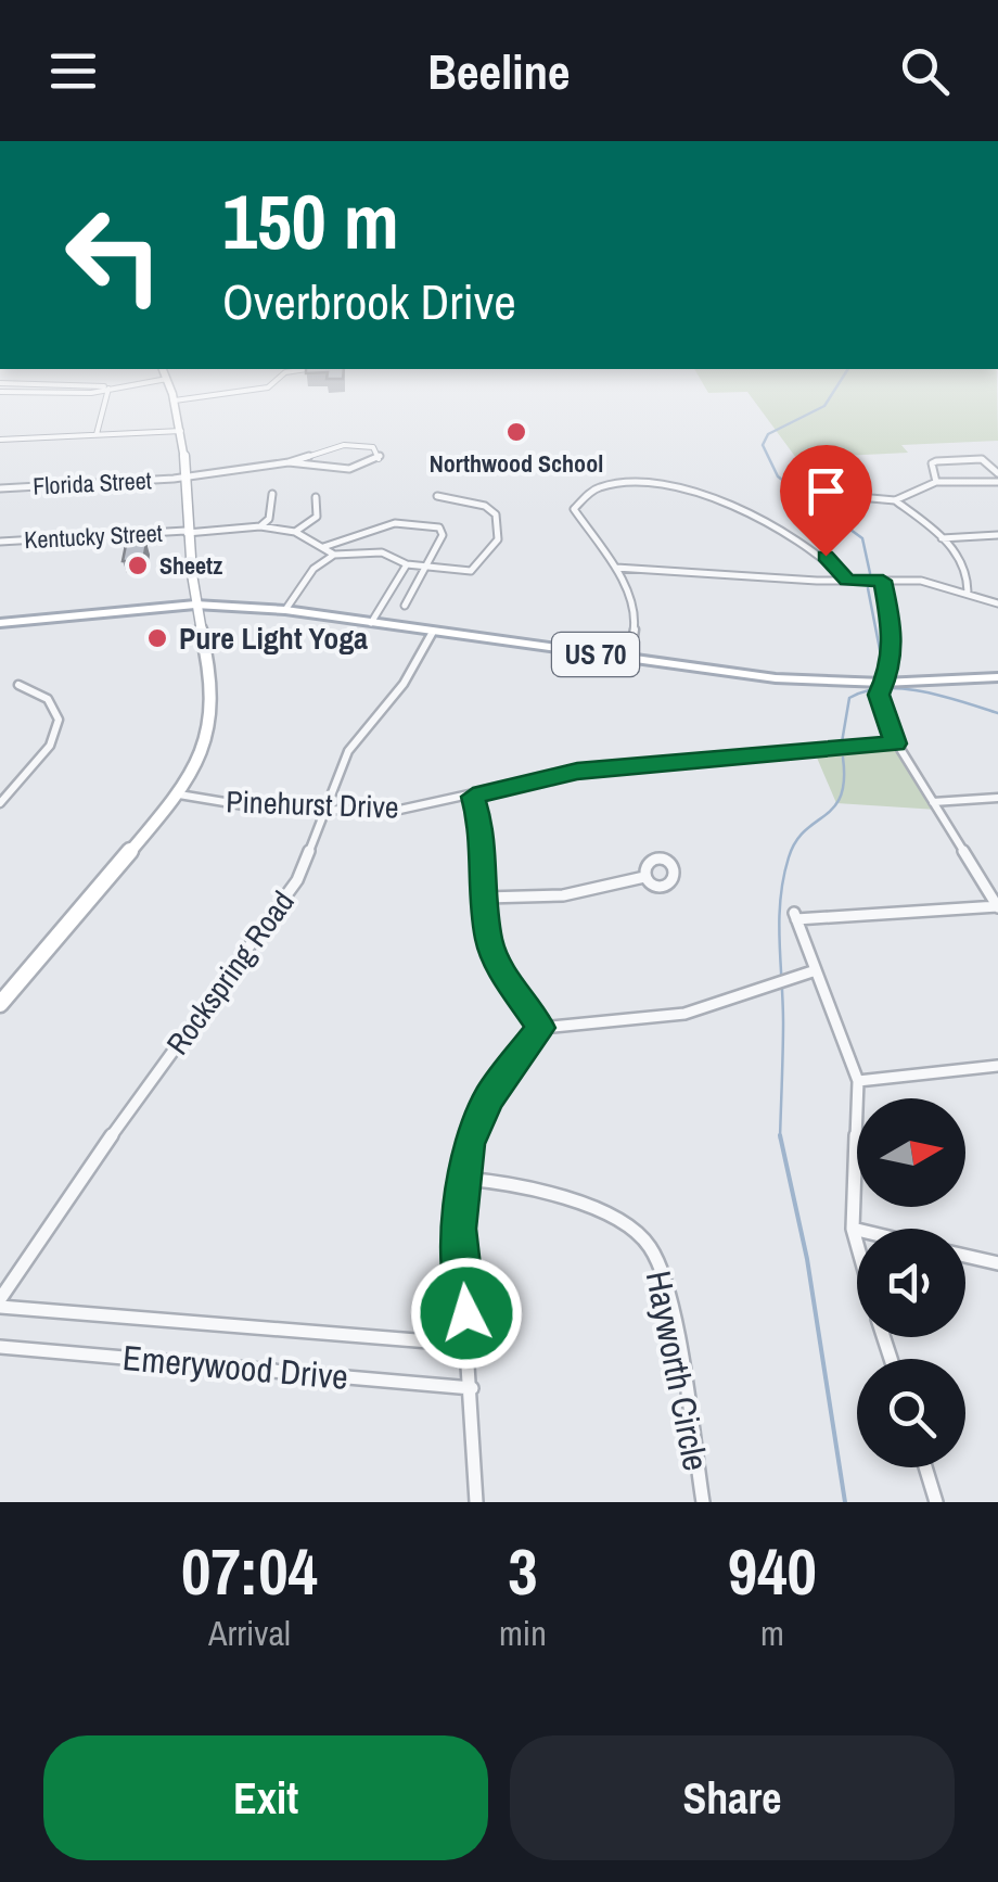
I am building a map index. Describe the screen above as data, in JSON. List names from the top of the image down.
{
  "streets": {
    "main road": ["US 70"],
    "street": [
      "Florida Street",
      "Kentucky Street",
      "Pinehurst Drive",
      "Rockspring Road",
      "Emerywood Drive",
      "Hayworth Circle"
    ]
  },
  "crossings": [
    ["US 70", "Rockspring Road"],
    ["Pinehurst Drive", "Rockspring Road"],
    ["Rockspring Road", "Emerywood Drive"]
  ],
  "places": ["Northwood School", "Sheetz", "Pure Light Yoga"],
  "north": "right",
  "page": {
    "header": "Beeline",
    "turn": ["150 m", "Overbrook Drive"],
    "eta": [
      "07:04",
      "Arrival",
      "3",
      "min",
      "940",
      "m"
    ],
    "buttons": ["Exit", "Share"]
  }
}
